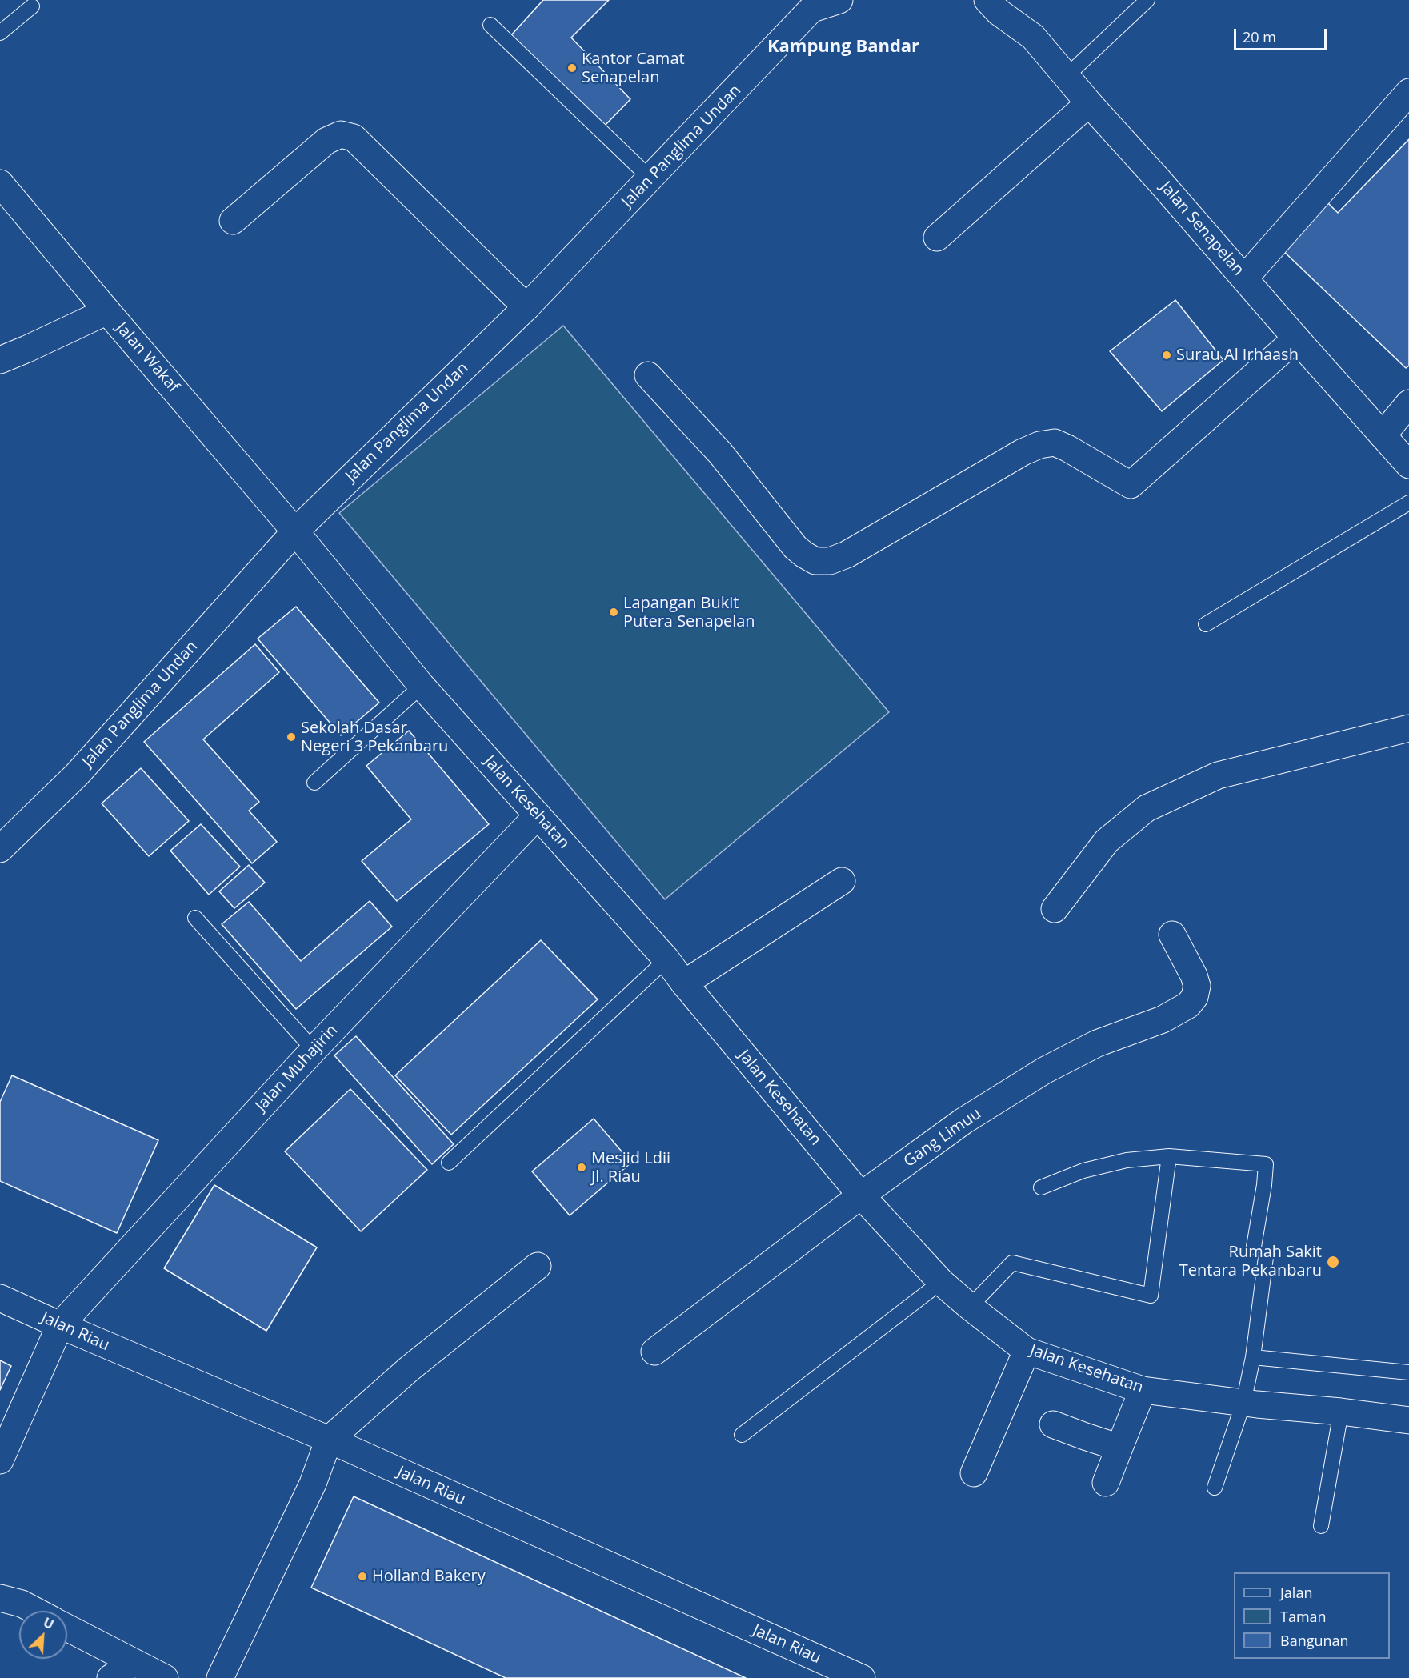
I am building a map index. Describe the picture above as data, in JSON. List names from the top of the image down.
{
  "streets": {
    "street": [
      "Jalan Panglima Undan",
      "Jalan Senapelan",
      "Jalan Wakaf",
      "Jalan Kesehatan",
      "Jalan Muhajirin",
      "Gang Limuu",
      "Jalan Riau"
    ]
  },
  "crossings": [
    ["Jalan Panglima Undan", "Jalan Wakaf"],
    ["Jalan Panglima Undan", "Jalan Kesehatan"],
    ["Jalan Wakaf", "Jalan Kesehatan"],
    ["Jalan Kesehatan", "Jalan Muhajirin"],
    ["Jalan Kesehatan", "Gang Limuu"],
    ["Jalan Muhajirin", "Jalan Riau"]
  ],
  "districts": ["Kampung Bandar"],
  "places": [
    "Kantor Camat Senapelan",
    "Surau Al Irhaash",
    "Lapangan Bukit Putera Senapelan",
    "Sekolah Dasar Negeri 3 Pekanbaru",
    "Mesjid Ldii Jl. Riau",
    "Rumah Sakit Tentara Pekanbaru",
    "Holland Bakery"
  ],
  "legend": ["Jalan", "Taman", "Bangunan"],
  "scale_bar": "20 m",
  "north": "top right"
}
